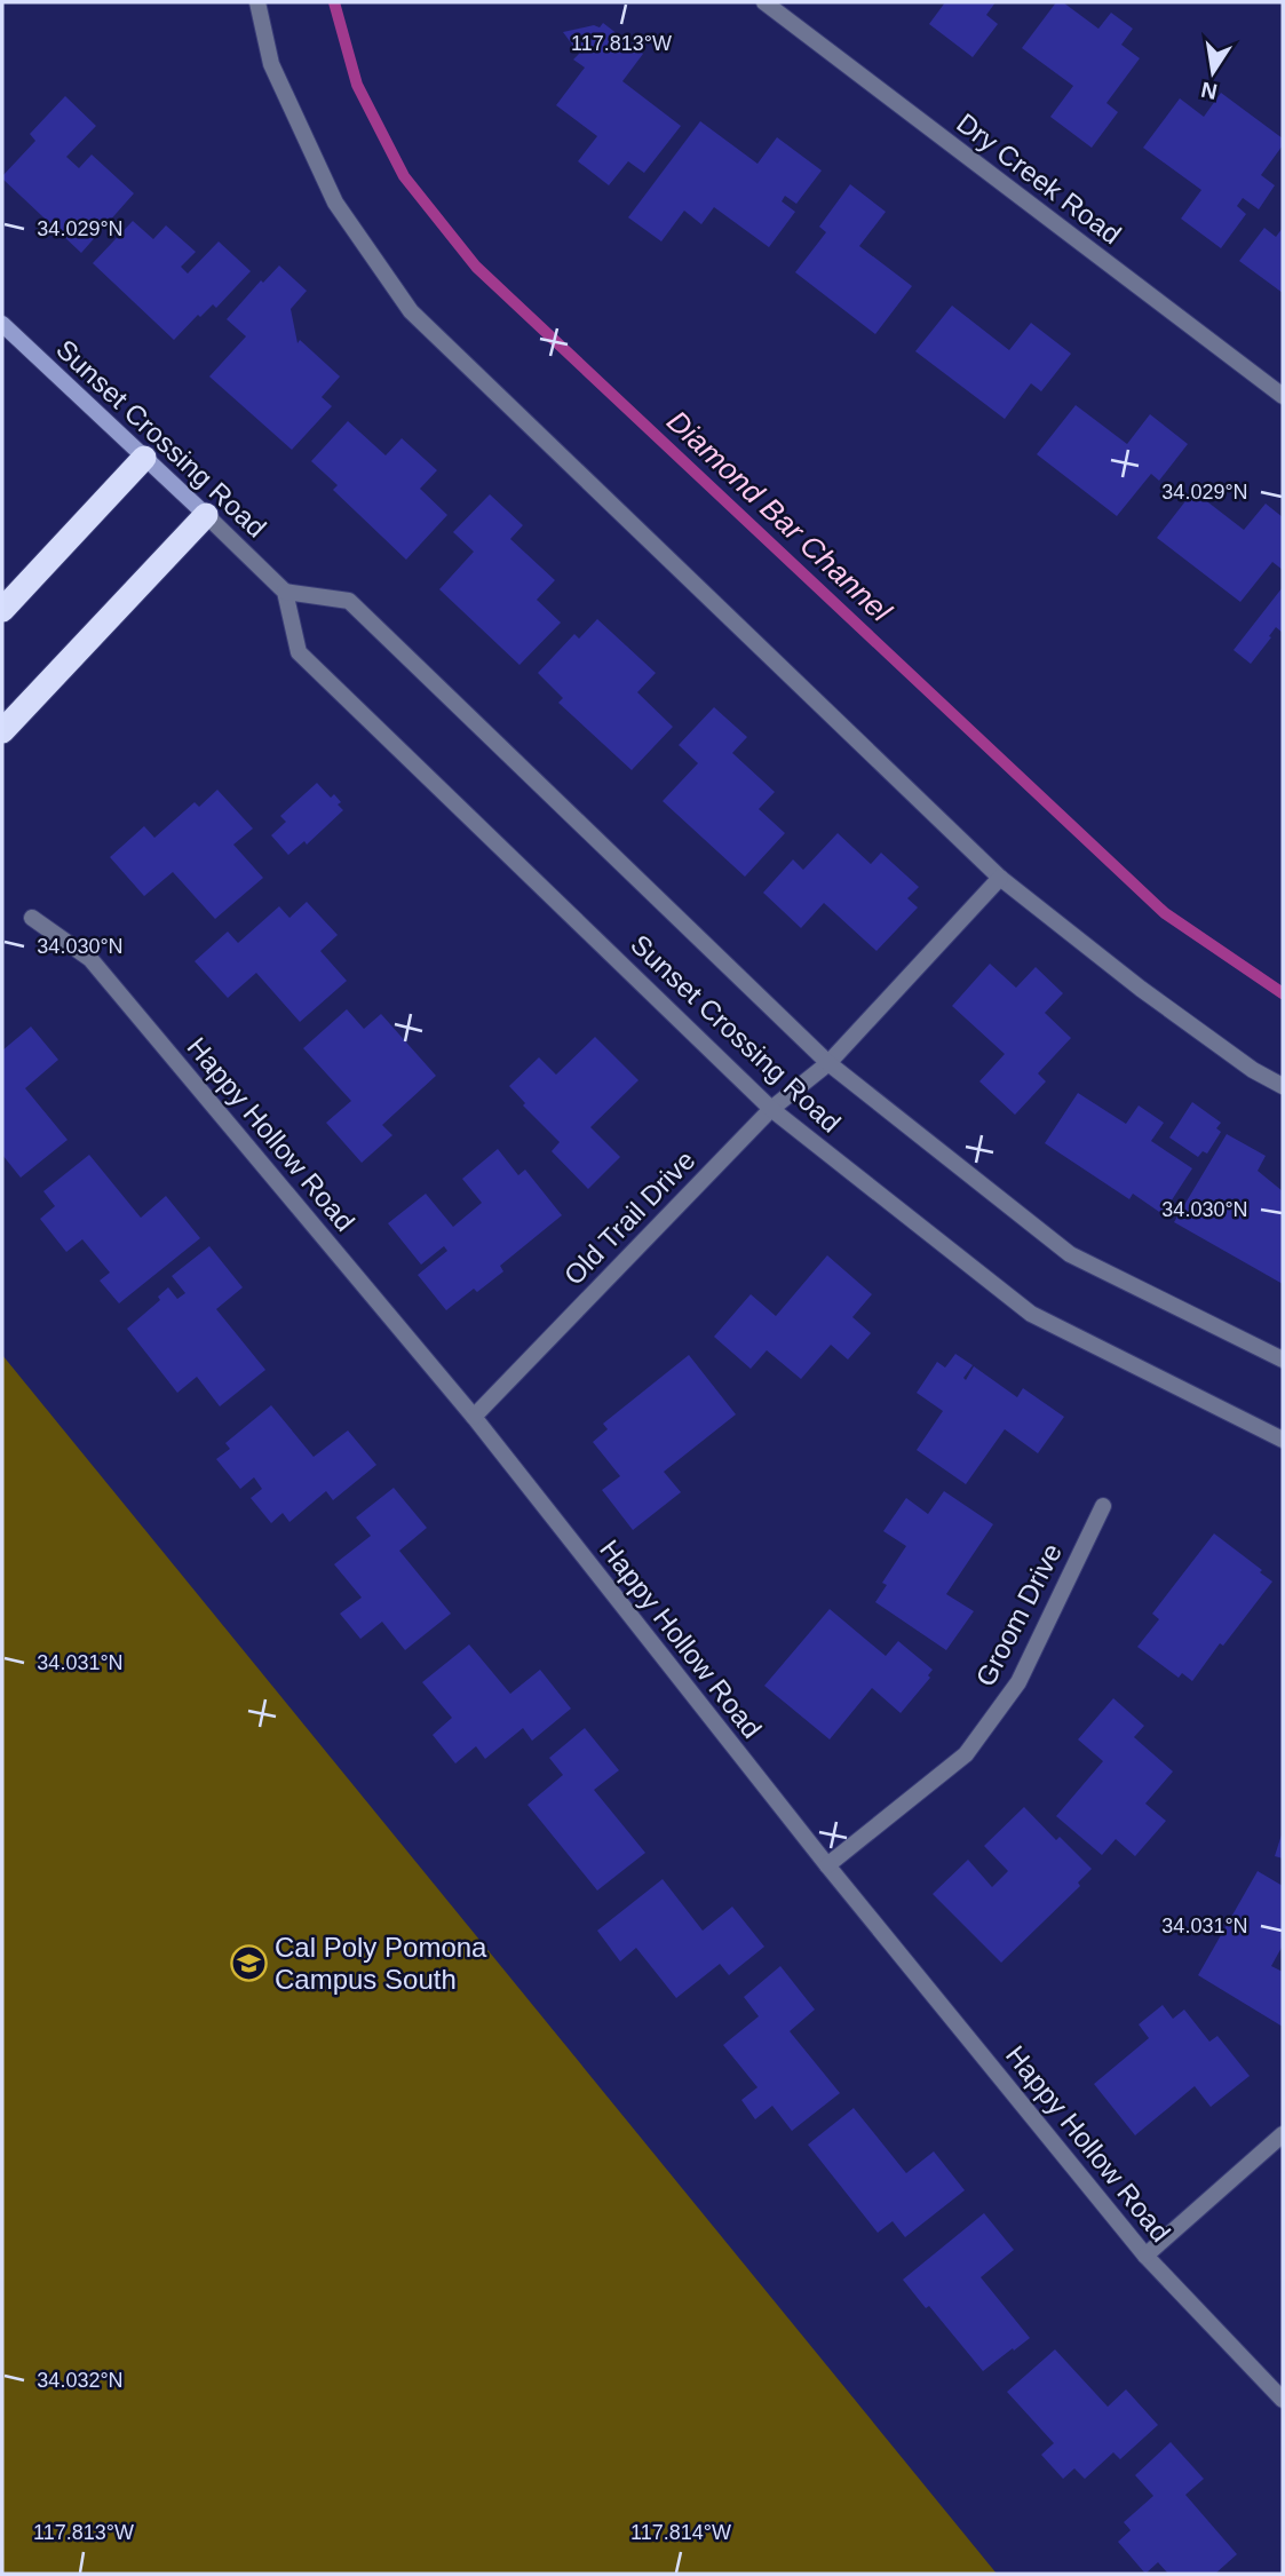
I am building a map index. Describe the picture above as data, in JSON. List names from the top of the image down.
{
  "streets": {
    "main road": ["Sunset Crossing Road"],
    "street": [
      "Dry Creek Road",
      "Happy Hollow Road",
      "Old Trail Drive",
      "Groom Drive"
    ]
  },
  "crossings": [
    ["Sunset Crossing Road", "Old Trail Drive"],
    ["Happy Hollow Road", "Old Trail Drive"],
    ["Happy Hollow Road", "Groom Drive"]
  ],
  "water": ["Diamond Bar Channel"],
  "places": {
    "school or university": ["Cal Poly Pomona Campus South"]
  },
  "north": "bottom",
  "coordinates": [
    "117.813°W",
    "34.029°N",
    "34.030°N",
    "34.031°N",
    "34.032°N",
    "117.814°W"
  ]
}
